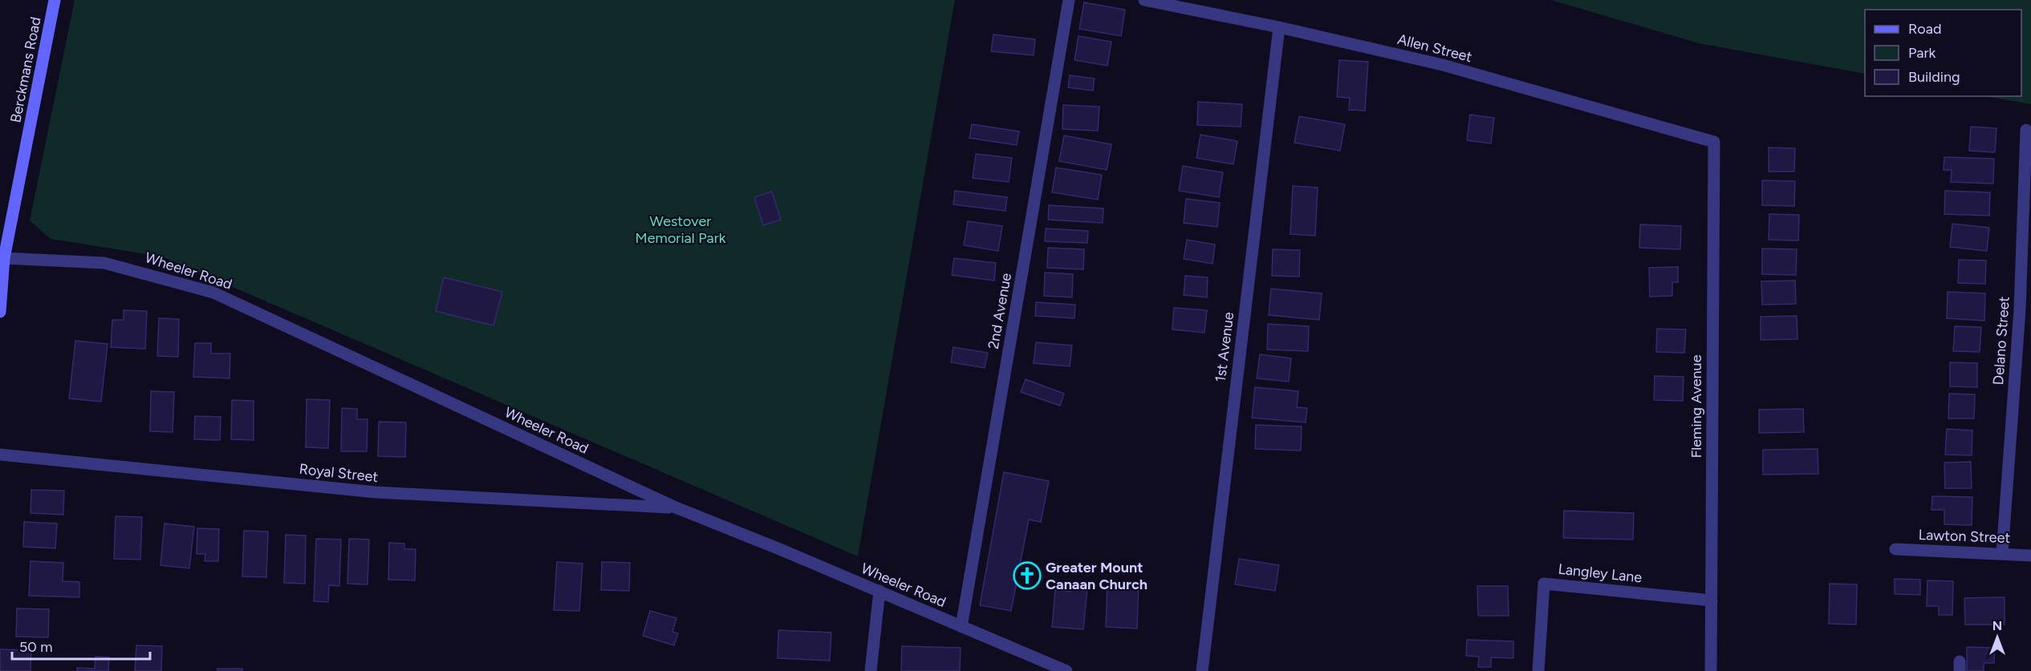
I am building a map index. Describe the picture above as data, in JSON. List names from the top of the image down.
{
  "streets": {
    "main road": ["Berckmans Road"],
    "street": [
      "Allen Street",
      "Wheeler Road",
      "2nd Avenue",
      "Delano Street",
      "1st Avenue",
      "Fleming Avenue",
      "Royal Street",
      "Lawton Street",
      "Langley Lane"
    ]
  },
  "crossings": [
    ["Allen Street", "1st Avenue"],
    ["Allen Street", "Fleming Avenue"],
    ["Berckmans Road", "Wheeler Road"],
    ["Wheeler Road", "2nd Avenue"],
    ["Wheeler Road", "Royal Street"],
    ["Delano Street", "Lawton Street"],
    ["Fleming Avenue", "Langley Lane"]
  ],
  "parks": ["Westover Memorial Park"],
  "places": {
    "church": ["Greater Mount Canaan Church"]
  },
  "legend": ["Road", "Park", "Building"],
  "scale_bar": "50 m",
  "north": "top"
}
